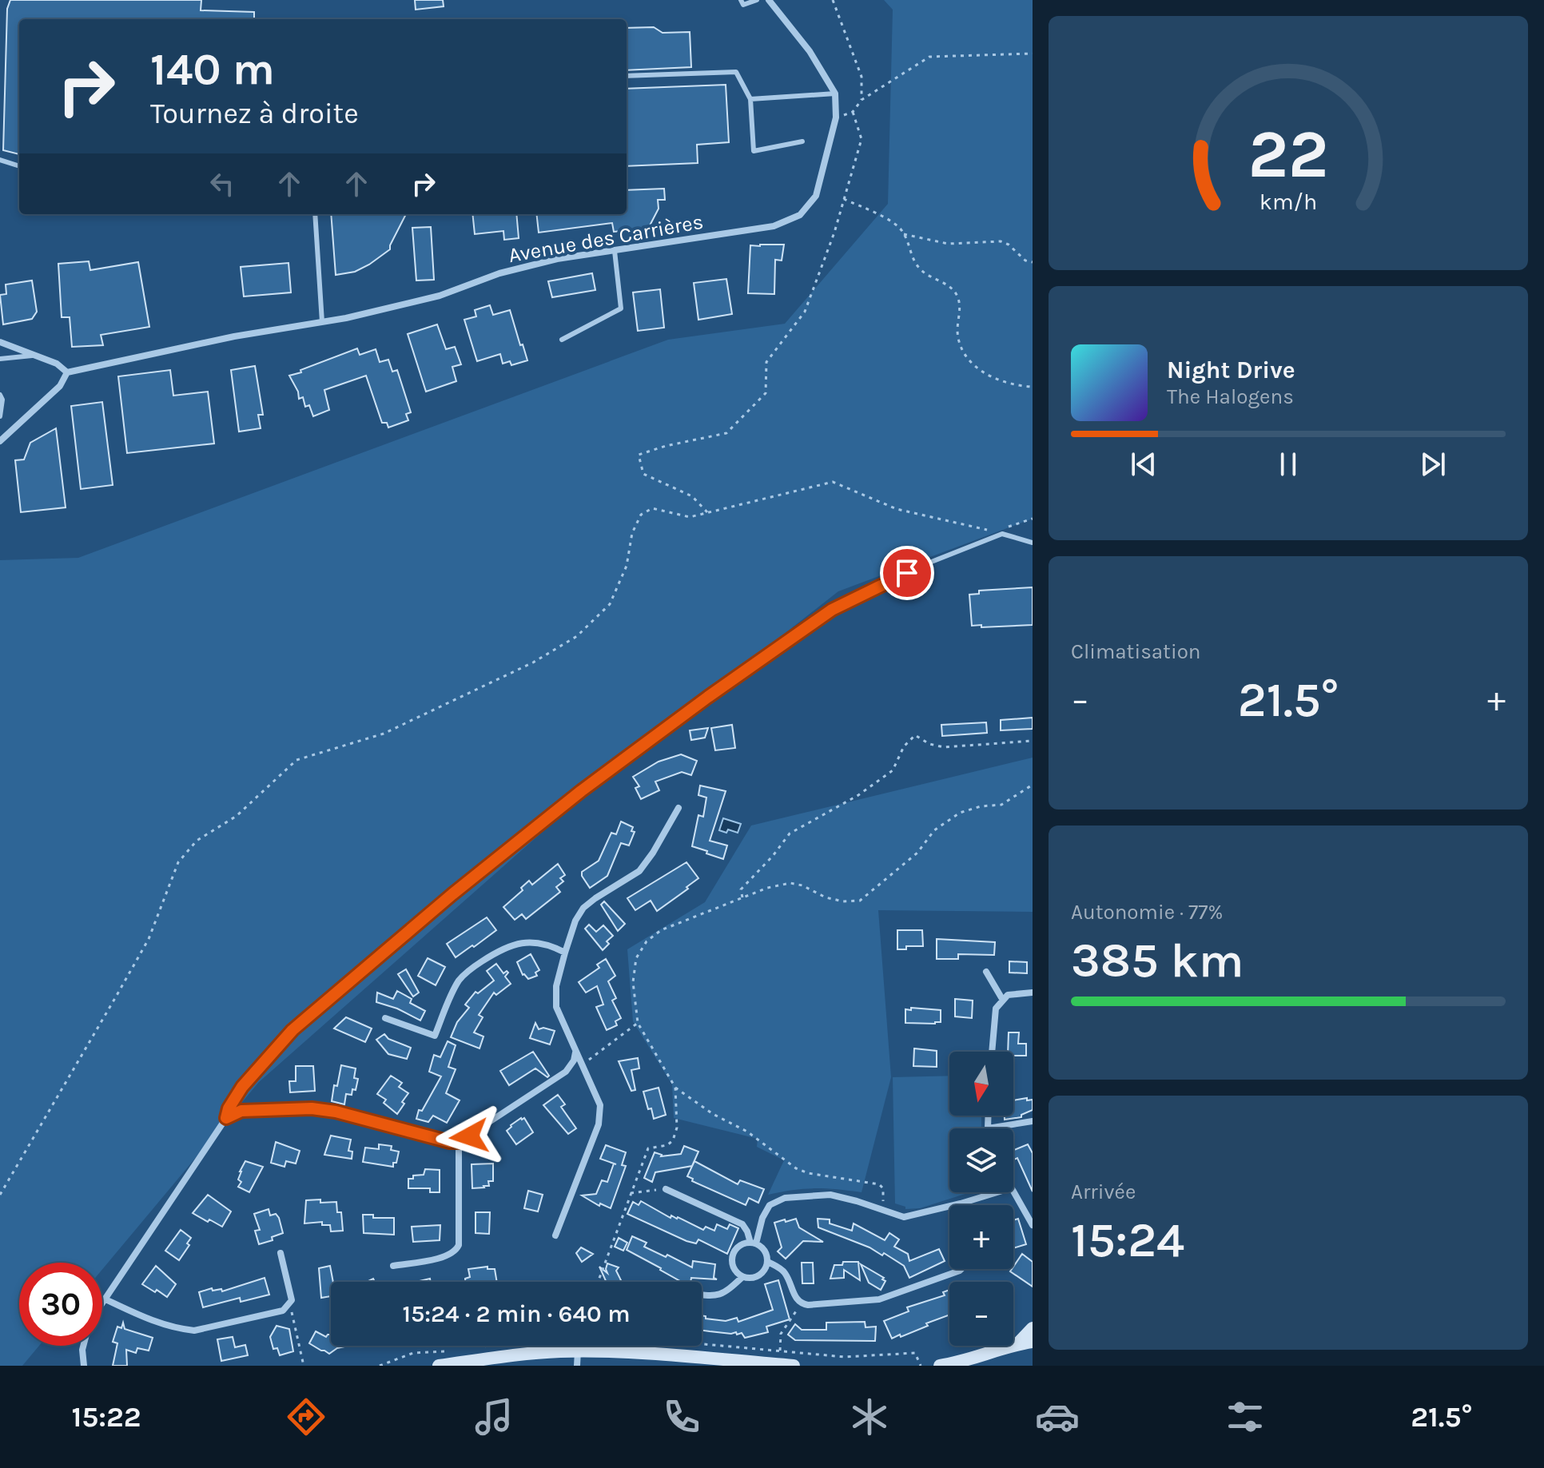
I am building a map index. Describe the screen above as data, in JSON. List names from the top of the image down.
{
  "streets": {
    "street": ["Avenue des Carrières"]
  },
  "north": "bottom",
  "page": {
    "turn": ["140 m", "Tournez à droite"],
    "song": ["Night Drive", "The Halogens"],
    "tile": [
      "Climatisation",
      ["Autonomie · 77%", "385 km"],
      ["Arrivée", "15:24"]
    ],
    "heat": ["−", "21.5°", "+"],
    "map_buttons": ["+", "−"],
    "limit": "30",
    "trip": "15:24 · 2 min · 640 m",
    "tabs": ["15:22", "21.5°"],
    "gauge": ["22", "km/h"]
  }
}
